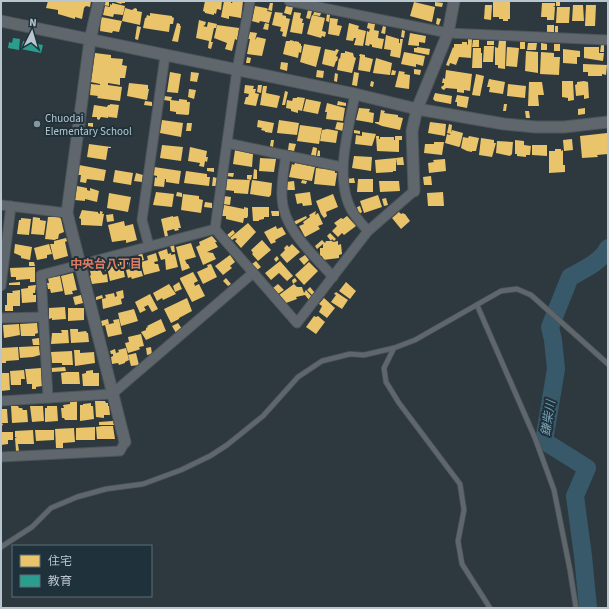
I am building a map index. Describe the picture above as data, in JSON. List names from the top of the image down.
{
  "districts": ["中央台八丁目"],
  "water": ["鎌柴川"],
  "places": ["Chuodai Elementary School"],
  "legend": ["住宅", "教育"],
  "north": "top"
}
